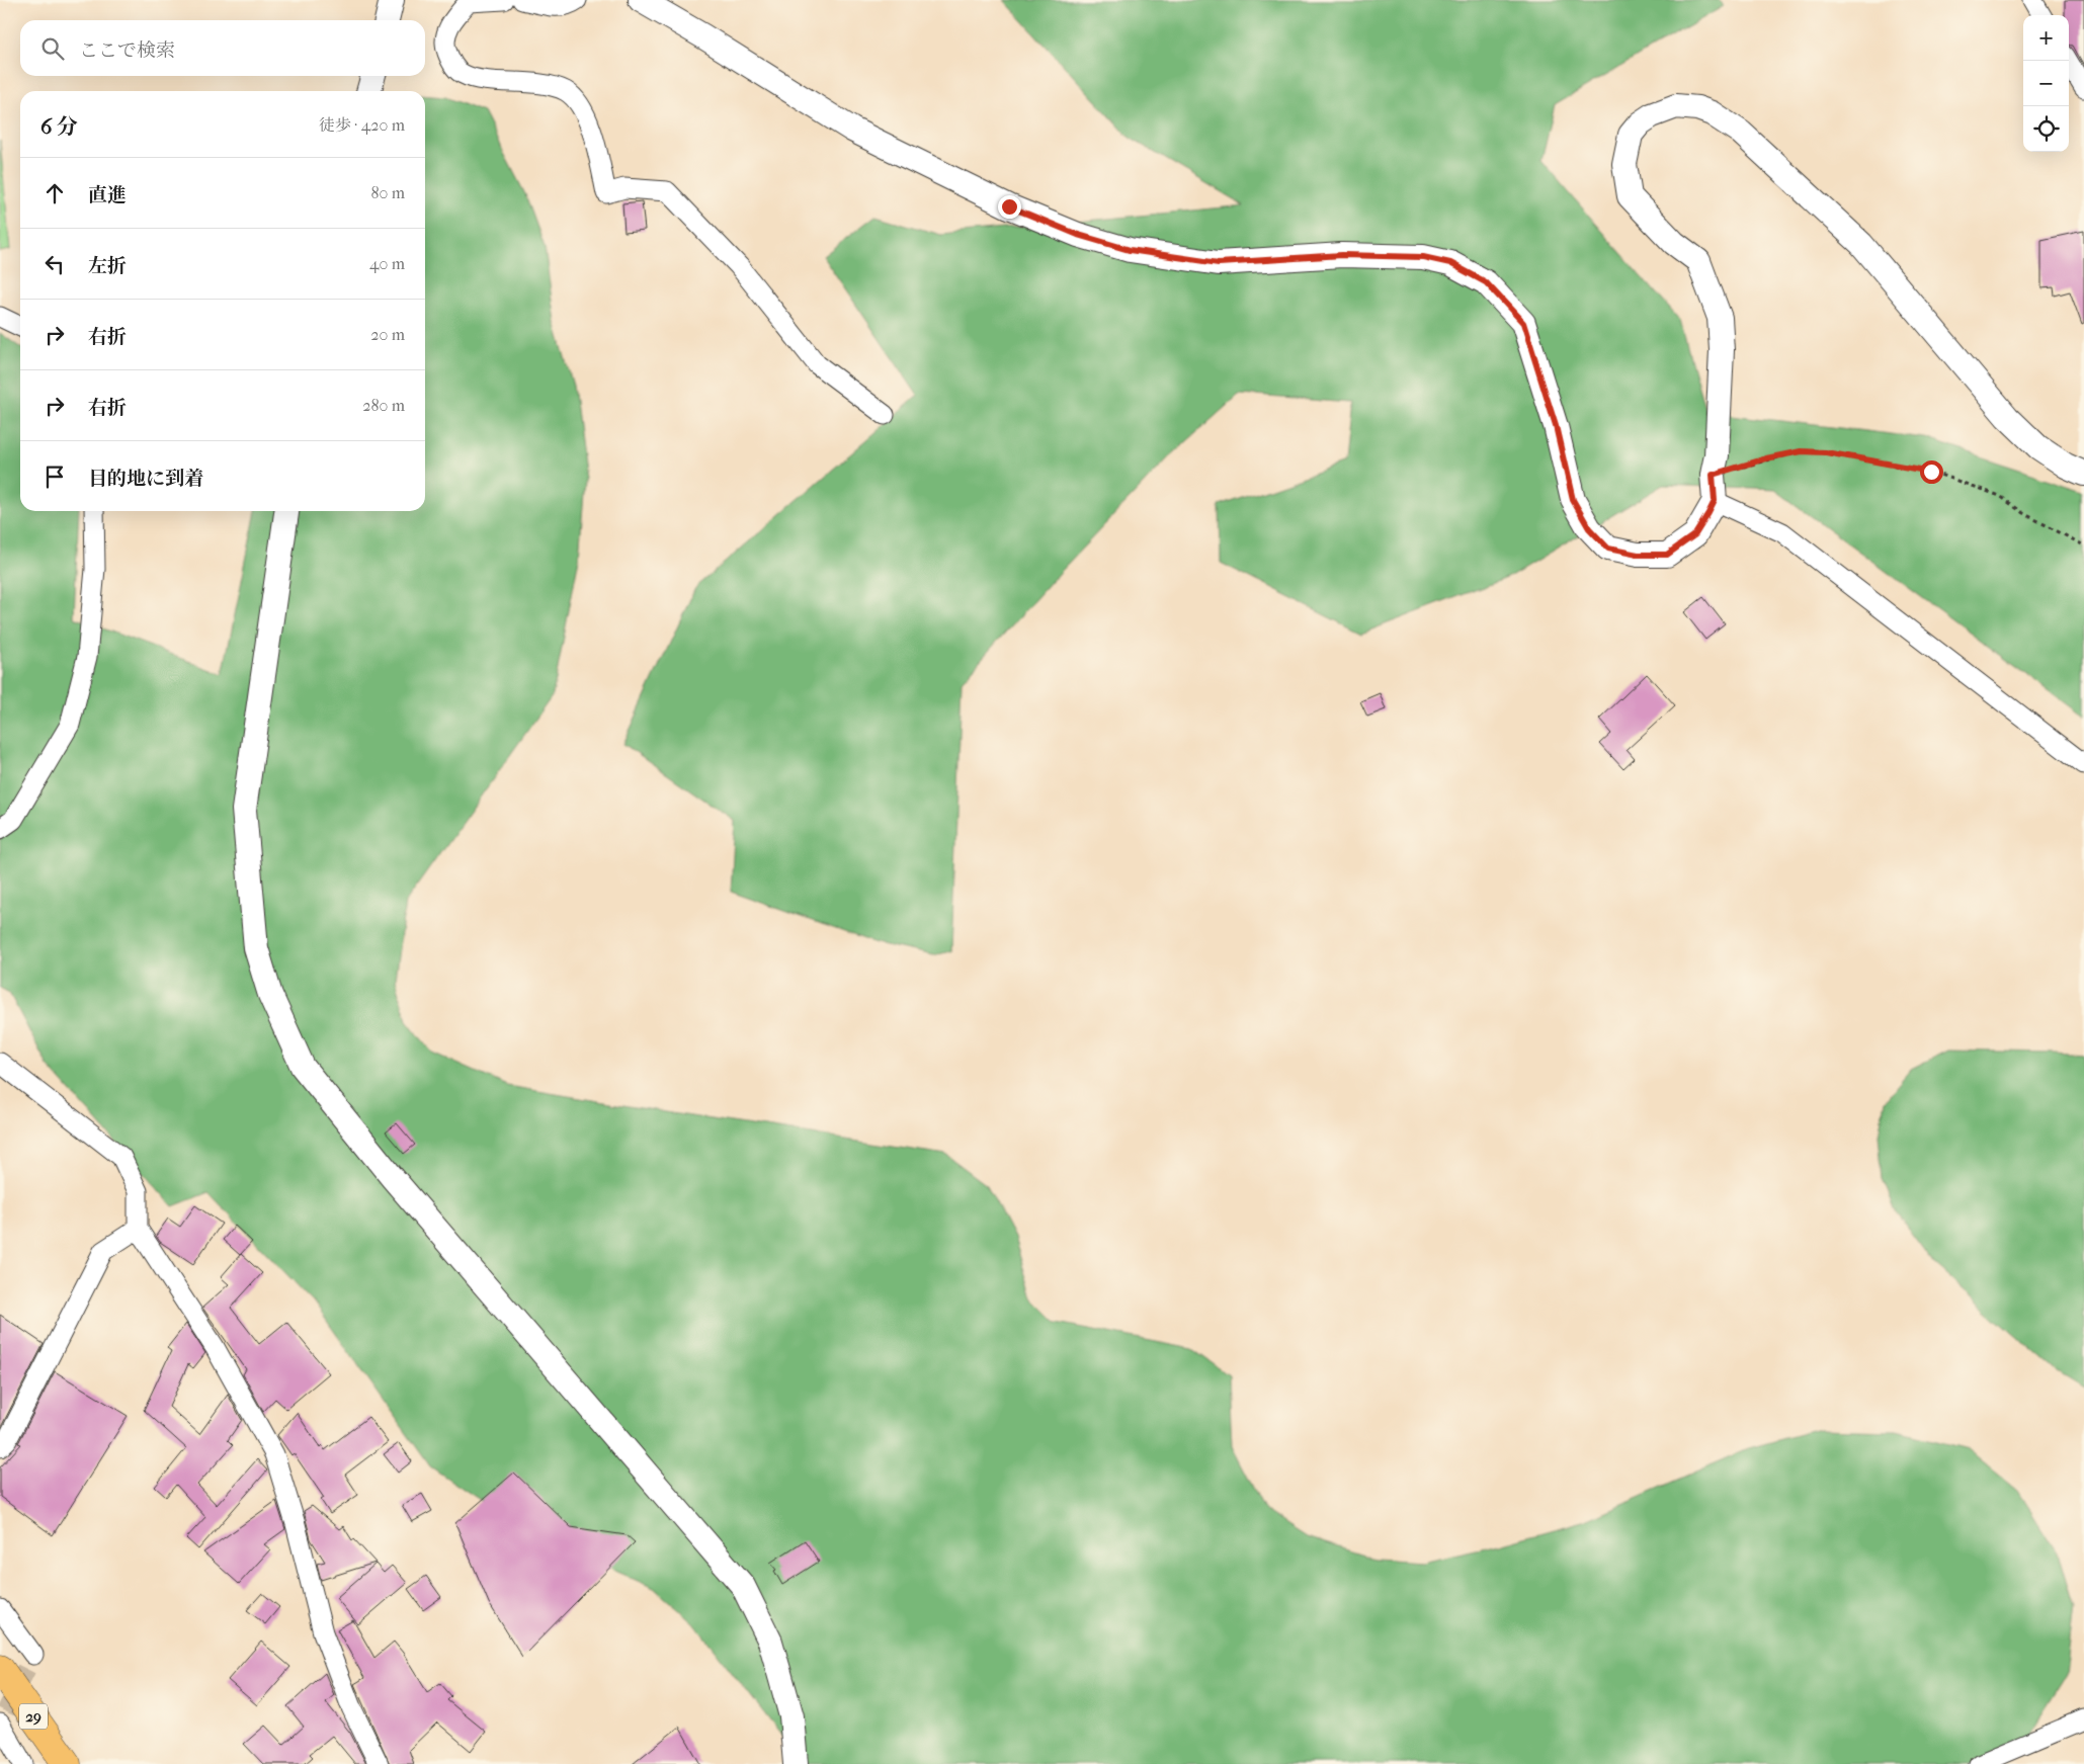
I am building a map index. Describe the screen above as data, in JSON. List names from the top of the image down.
{
  "streets": {
    "main road": ["29"]
  },
  "page": {
    "map_buttons": ["+", "−"],
    "search": "ここで検索",
    "heading": ["6 分", "徒歩 · 420 m"],
    "list": [
      ["直進", "80 m"],
      ["左折", "40 m"],
      ["右折", "20 m"],
      ["右折", "280 m"],
      "目的地に到着"
    ]
  }
}
